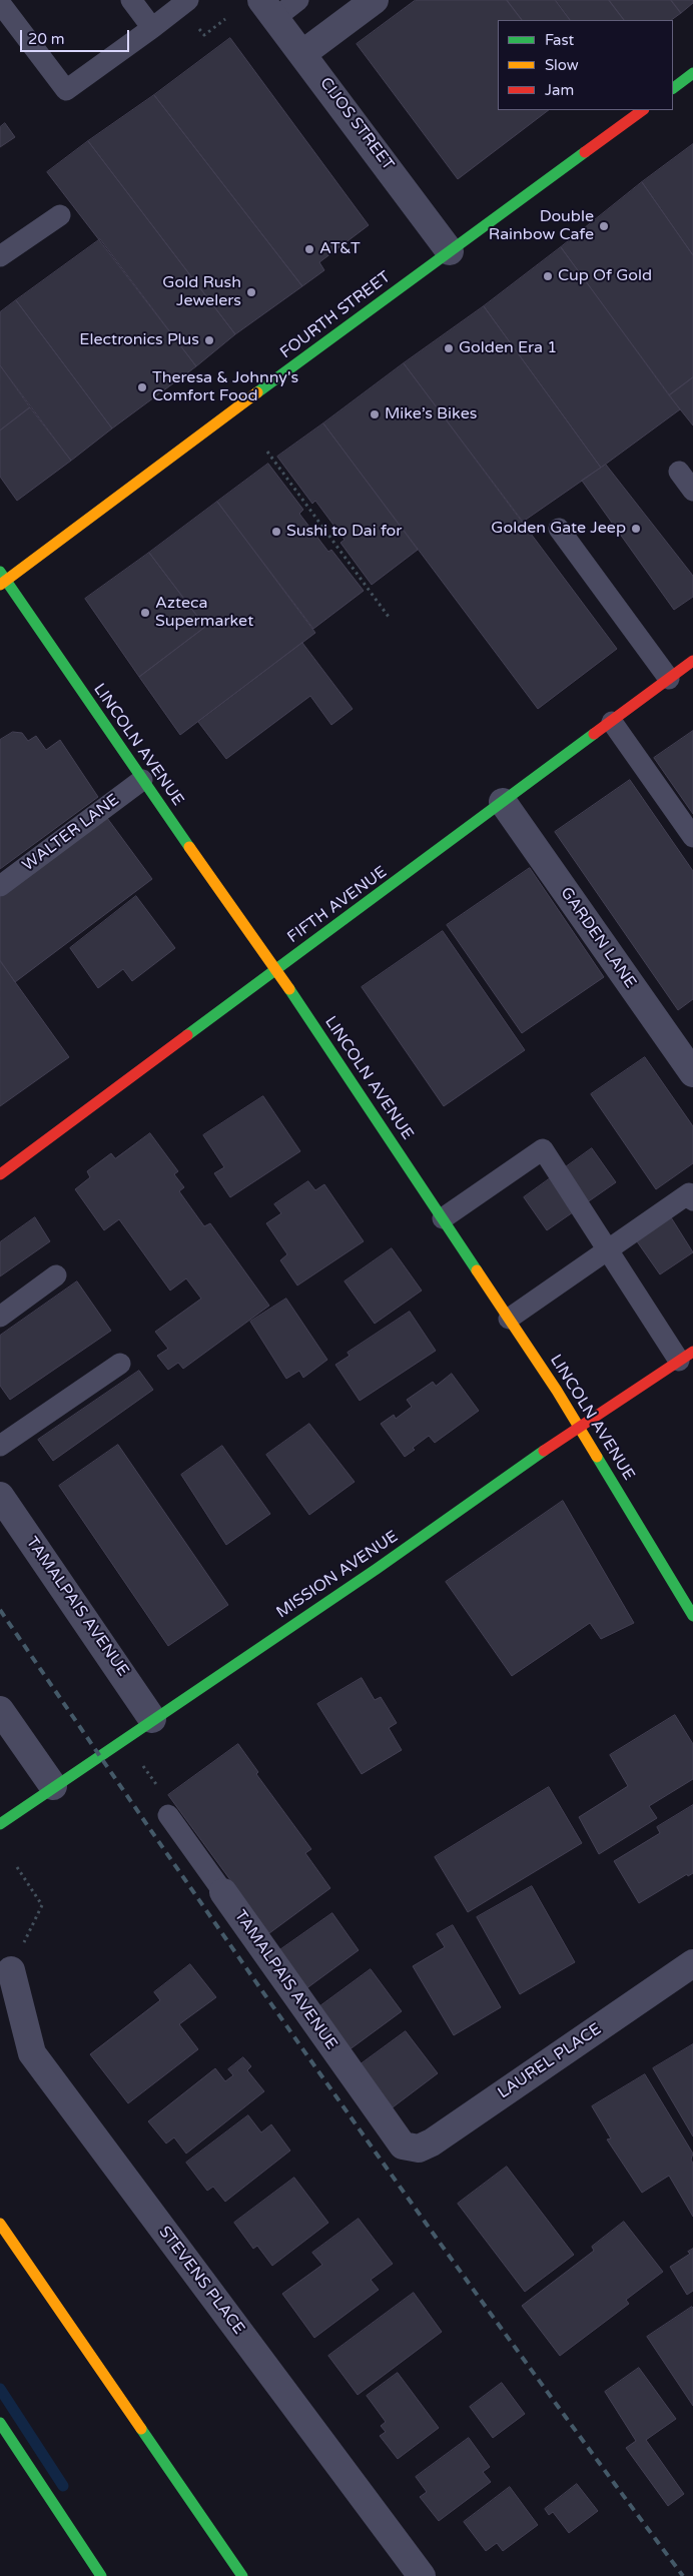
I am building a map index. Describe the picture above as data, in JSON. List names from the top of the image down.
{
  "streets": {
    "main road": [
      "FOURTH STREET",
      "LINCOLN AVENUE",
      "FIFTH AVENUE",
      "MISSION AVENUE"
    ],
    "street": [
      "CIJOS STREET",
      "GARDEN LANE",
      "TAMALPAIS AVENUE",
      "LAUREL PLACE",
      "STEVENS PLACE"
    ],
    "lane": ["WALTER LANE"]
  },
  "crossings": [
    ["CIJOS STREET", "FOURTH STREET"],
    ["FOURTH STREET", "LINCOLN AVENUE"],
    ["LINCOLN AVENUE", "WALTER LANE"],
    ["LINCOLN AVENUE", "FIFTH AVENUE"],
    ["LINCOLN AVENUE", "MISSION AVENUE"],
    ["FIFTH AVENUE", "GARDEN LANE"],
    ["MISSION AVENUE", "TAMALPAIS AVENUE"],
    ["TAMALPAIS AVENUE", "LAUREL PLACE"]
  ],
  "places": [
    "Double Rainbow Cafe",
    "AT&T",
    "Cup Of Gold",
    "Gold Rush Jewelers",
    "Electronics Plus",
    "Golden Era 1",
    "Theresa & Johnny's Comfort Food",
    "Mike’s Bikes",
    "Golden Gate Jeep",
    "Sushi to Dai for",
    "Azteca Supermarket"
  ],
  "legend": ["Fast", "Slow", "Jam"],
  "scale_bar": "20 m"
}
